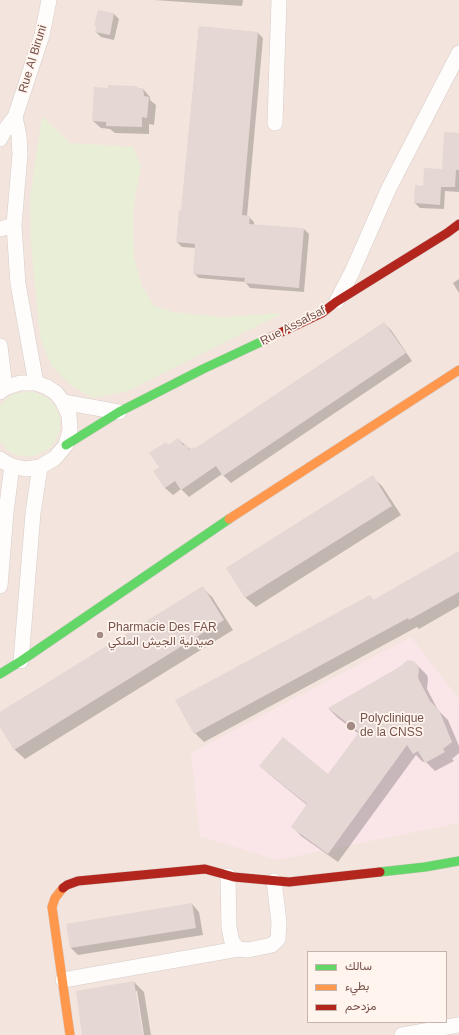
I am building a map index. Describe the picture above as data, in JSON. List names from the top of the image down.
{
  "streets": {
    "street": ["Rue Al Biruni", "Rue Assafsaf"]
  },
  "places": ["Pharmacie Des FAR صيدلية الجيش الملكي", "Polyclinique de la CNSS"],
  "legend": ["سالك", "بطيء", "مزدحم"]
}
